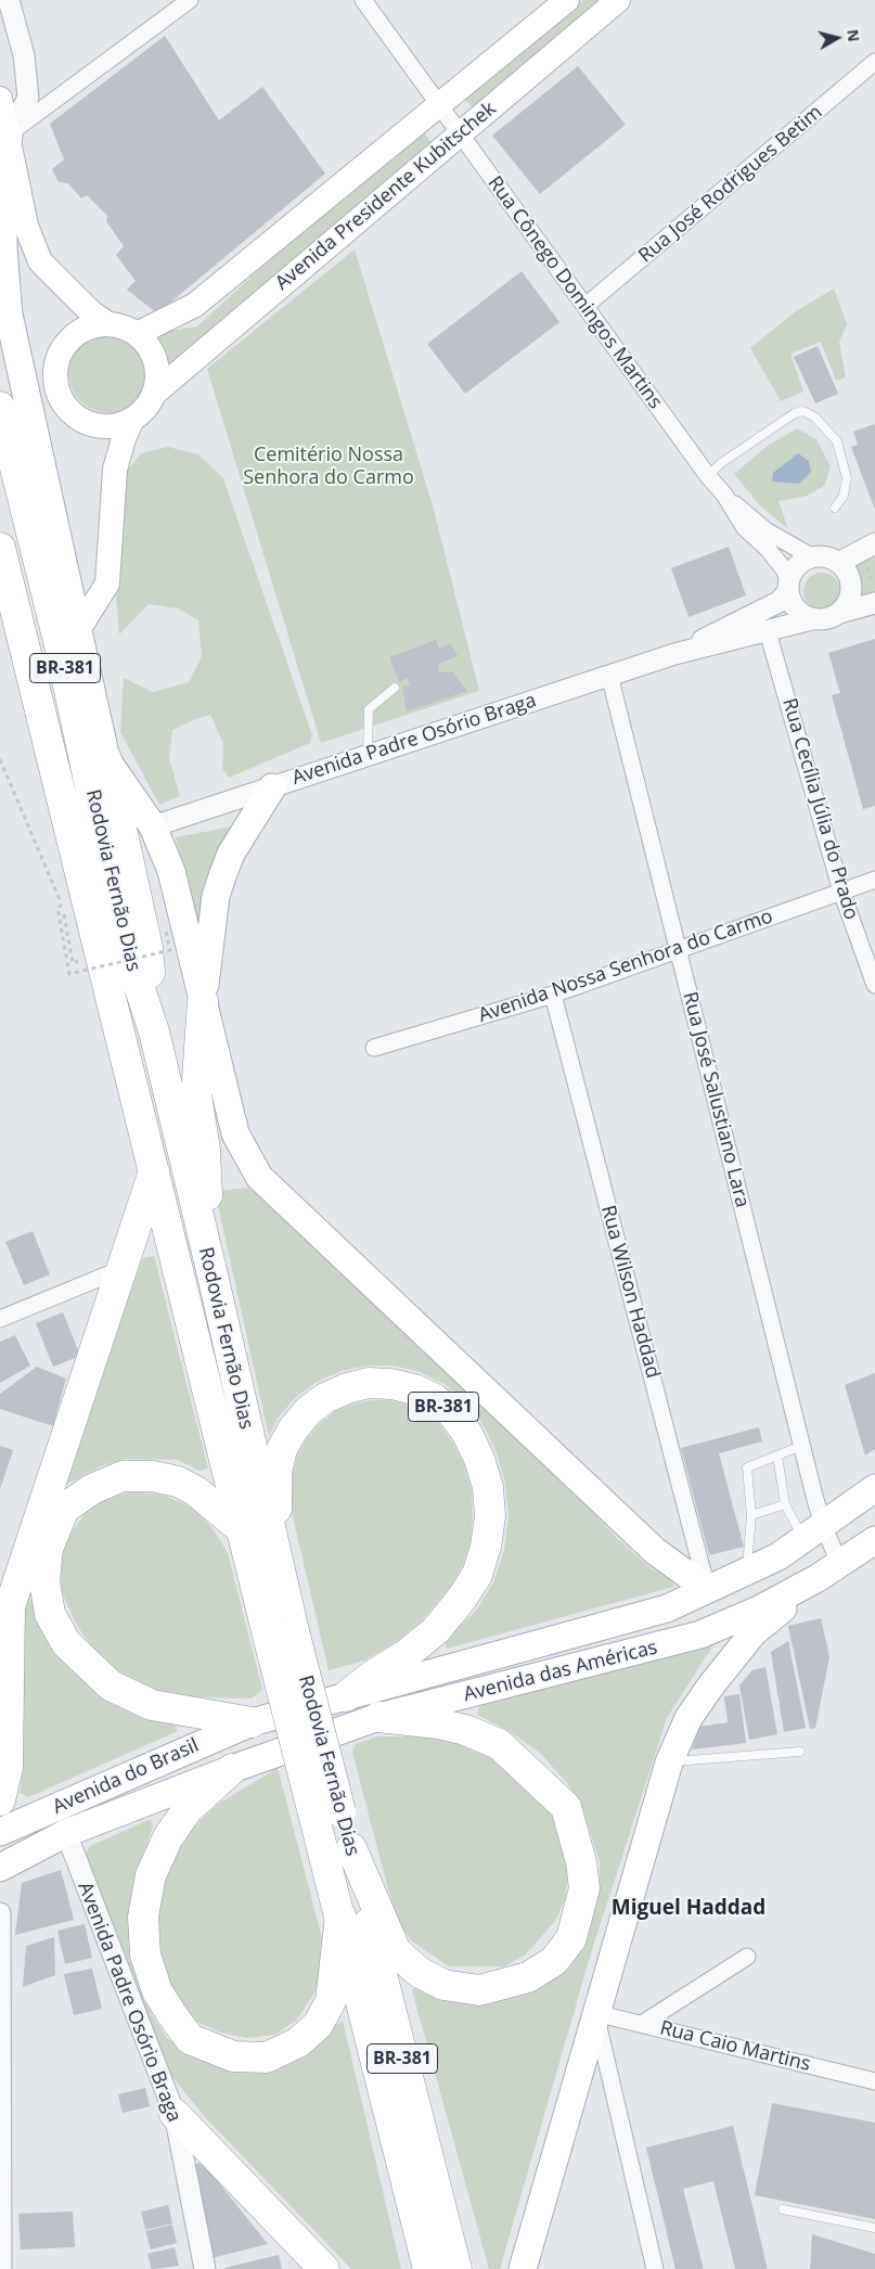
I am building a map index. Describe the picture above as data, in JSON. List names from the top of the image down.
{
  "streets": {
    "highway": ["BR-381", "Rodovia Fernão Dias"],
    "main road": ["Avenida Presidente Kubitschek", "Avenida das Américas", "Avenida do Brasil"],
    "street": [
      "Rua José Rodrigues Betim",
      "Rua Cônego Domingos Martins",
      "Avenida Padre Osório Braga",
      "Rua Cecília Júlia do Prado",
      "Avenida Nossa Senhora do Carmo",
      "Rua José Salustiano Lara",
      "Rua Wilson Haddad",
      "Rua Caio Martins"
    ]
  },
  "crossings": [
    ["Rua José Rodrigues Betim", "Rua Cônego Domingos Martins"],
    ["Avenida Presidente Kubitschek", "Rua Cônego Domingos Martins"],
    ["Rua Cônego Domingos Martins", "Avenida Padre Osório Braga"],
    ["BR-381", "Rodovia Fernão Dias"],
    ["BR-381", "Avenida das Américas"],
    ["Avenida Padre Osório Braga", "Rua Cecília Júlia do Prado"],
    ["Avenida Padre Osório Braga", "Rua José Salustiano Lara"],
    ["Avenida Padre Osório Braga", "Avenida do Brasil"],
    ["Rua Cecília Júlia do Prado", "Avenida Nossa Senhora do Carmo"],
    ["Avenida Nossa Senhora do Carmo", "Rua José Salustiano Lara"],
    ["Avenida Nossa Senhora do Carmo", "Rua Wilson Haddad"],
    ["Rua José Salustiano Lara", "Avenida das Américas"],
    ["Rua Wilson Haddad", "Avenida das Américas"],
    ["Avenida das Américas", "Avenida do Brasil"]
  ],
  "districts": ["Miguel Haddad"],
  "parks": ["Cemitério Nossa Senhora do Carmo"],
  "north": "right"
}
